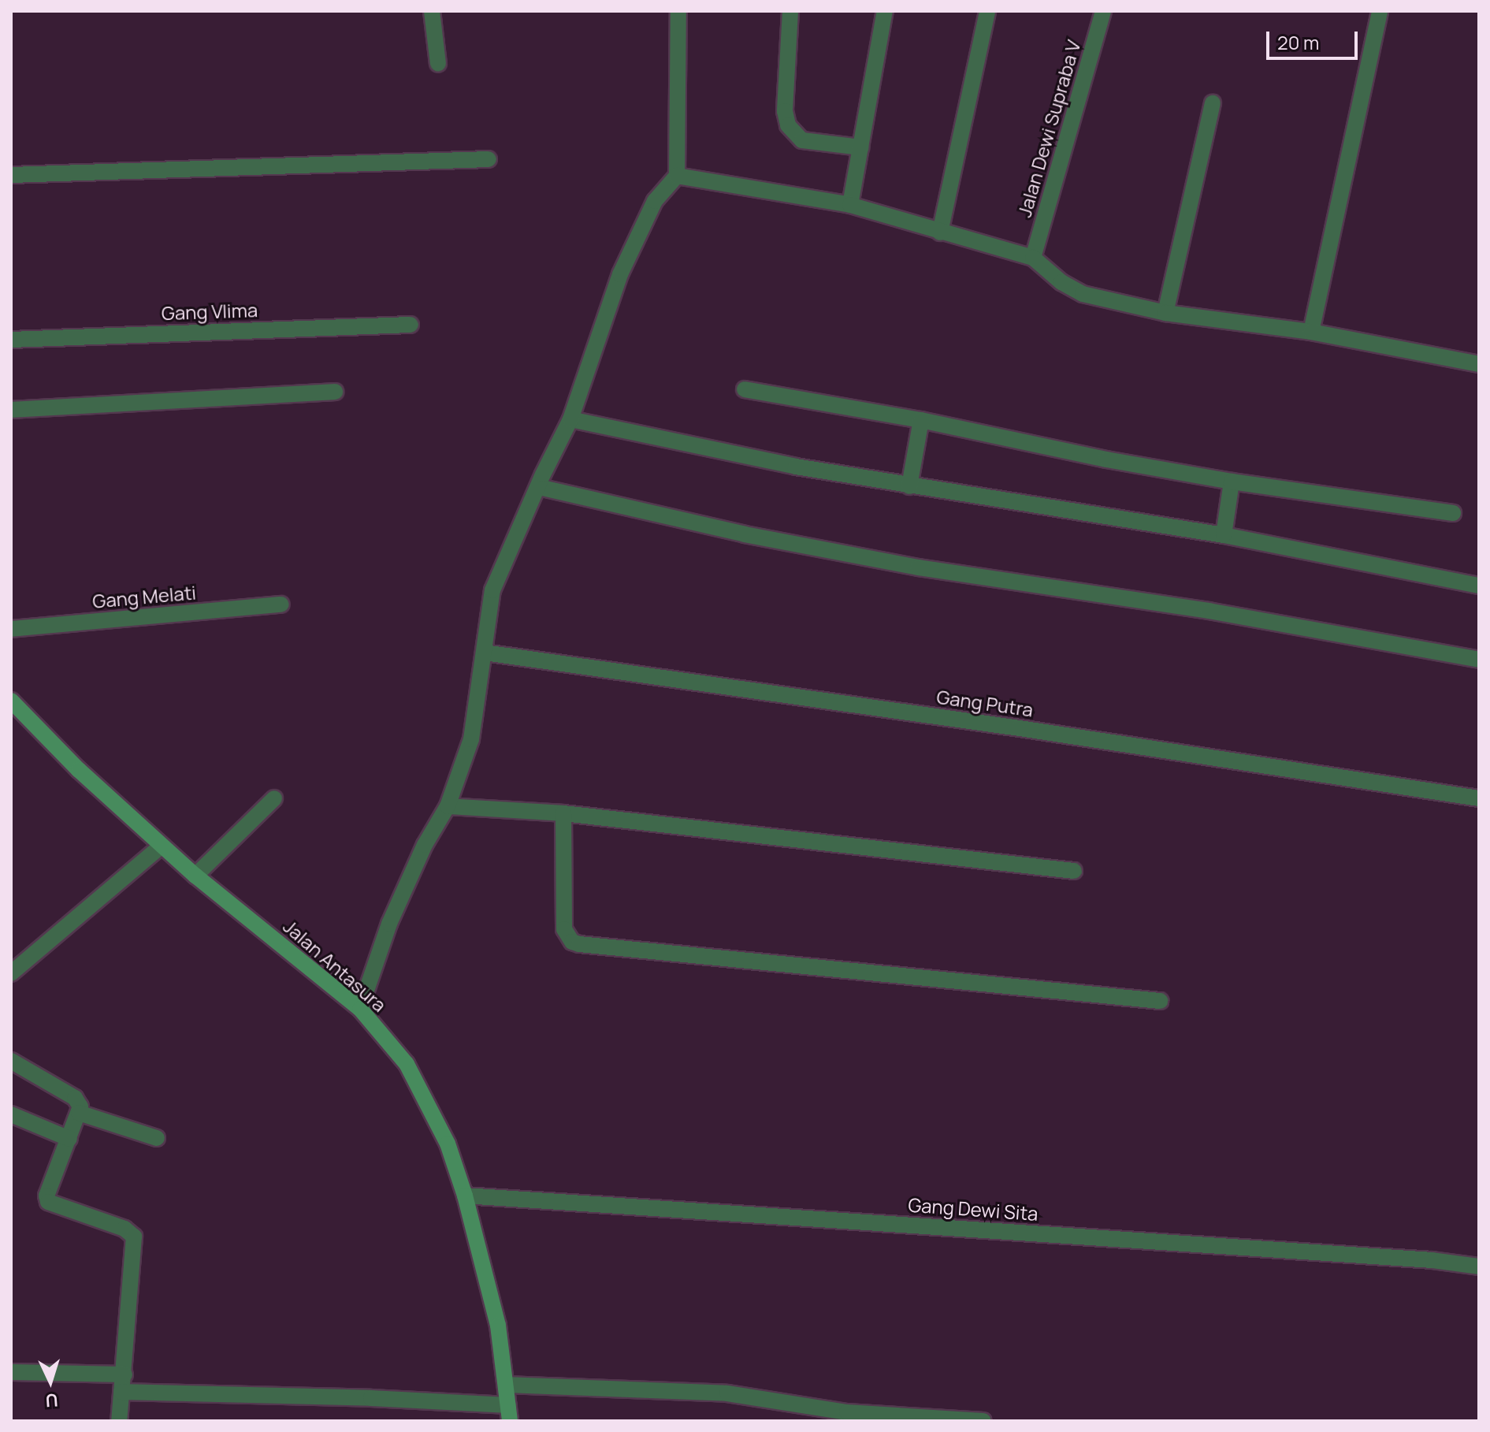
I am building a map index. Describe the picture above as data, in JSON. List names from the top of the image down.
{
  "streets": {
    "main road": ["Jalan Antasura"],
    "street": [
      "Jalan Dewi Supraba V",
      "Gang Vlima",
      "Gang Melati",
      "Gang Putra",
      "Gang Dewi Sita"
    ]
  },
  "crossings": [
    ["Jalan Antasura", "Gang Dewi Sita"]
  ],
  "scale_bar": "20 m",
  "north": "bottom"
}
